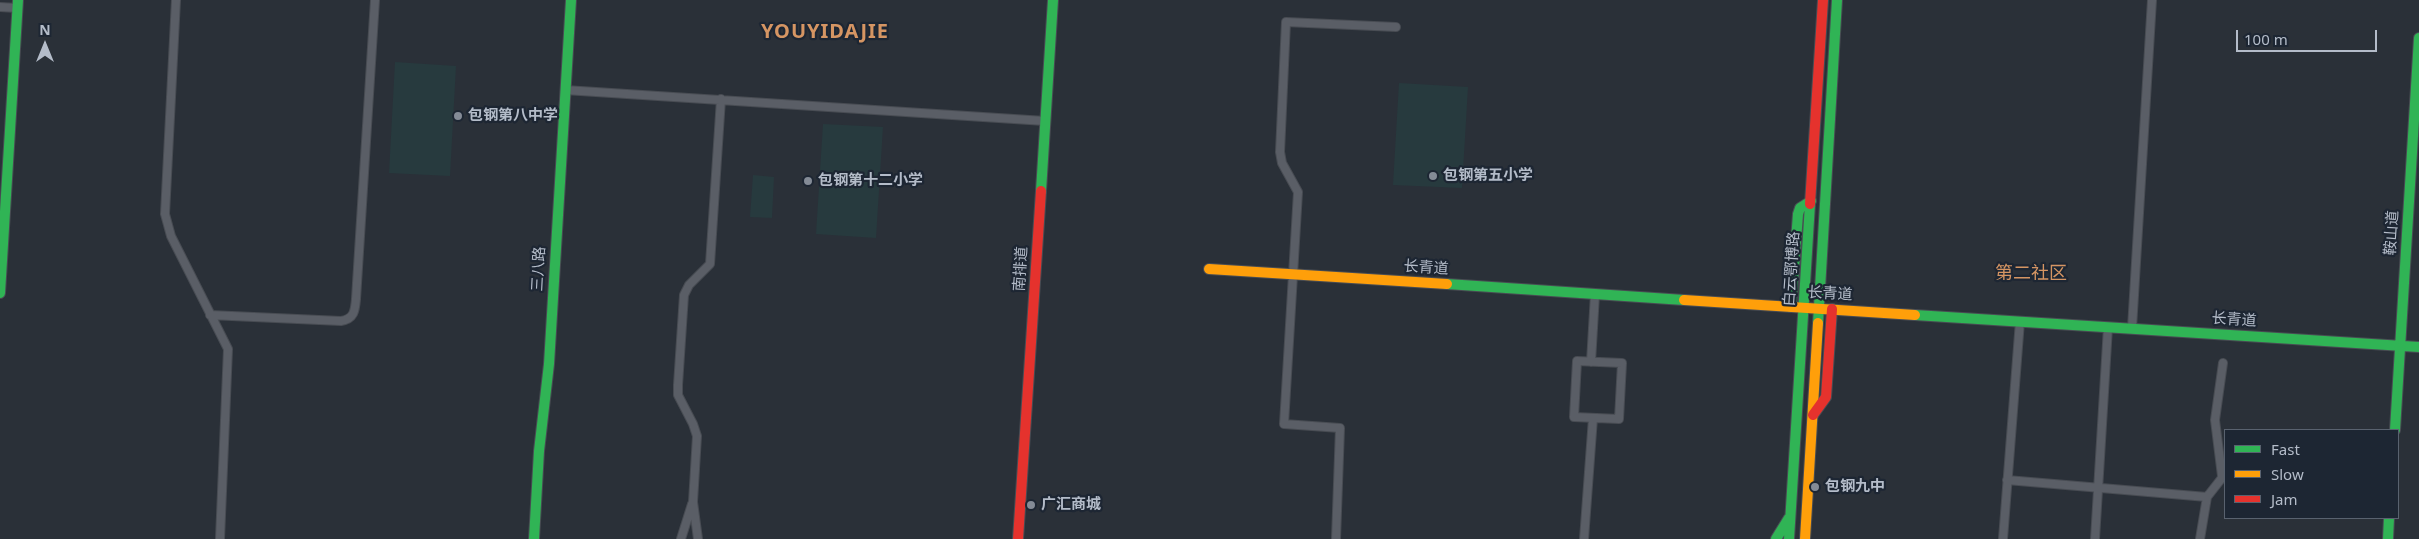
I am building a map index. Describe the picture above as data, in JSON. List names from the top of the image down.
{
  "streets": {
    "street": [
      "鞍山道",
      "长青道",
      "三八路",
      "南排道",
      "白云鄂博路"
    ]
  },
  "crossings": [
    ["鞍山道", "长青道"],
    ["长青道", "白云鄂博路"]
  ],
  "districts": ["YOUYIDAJIE", "第二社区"],
  "places": [
    "包钢第八中学",
    "包钢第五小学",
    "包钢第十二小学",
    "包钢九中",
    "广汇商城"
  ],
  "legend": ["Fast", "Slow", "Jam"],
  "scale_bar": "100 m",
  "north": "top"
}
